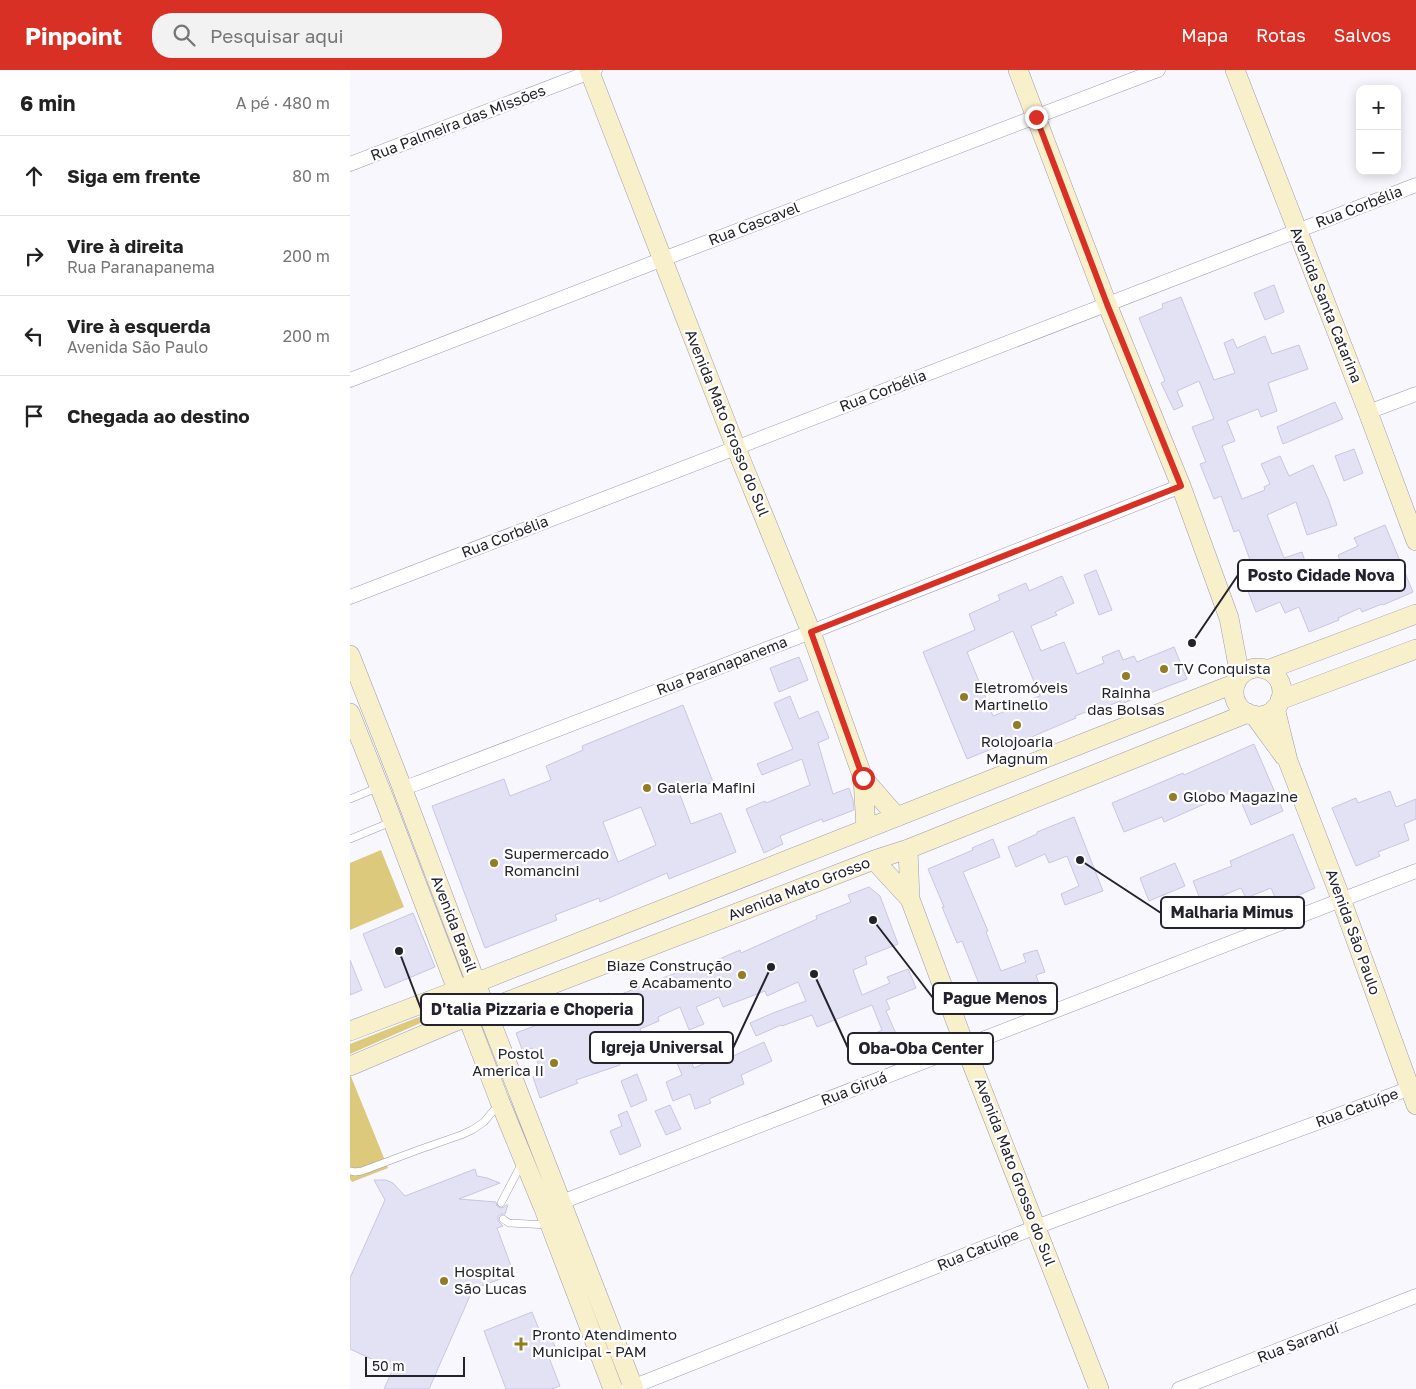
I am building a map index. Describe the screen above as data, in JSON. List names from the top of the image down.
{
  "streets": {
    "street": [
      "Rua Palmeira das Missões",
      "Rua Corbélia",
      "Rua Cascavel",
      "Avenida Santa Catarina",
      "Avenida Mato Grosso do Sul",
      "Rua Paranapanema",
      "Avenida Mato Grosso",
      "Avenida Brasil",
      "Avenida São Paulo",
      "Rua Giruá",
      "Rua Catuípe",
      "Rua Sarandí"
    ]
  },
  "crossings": [
    ["Rua Palmeira das Missões", "Avenida Mato Grosso do Sul"],
    ["Rua Corbélia", "Avenida Santa Catarina"],
    ["Rua Corbélia", "Avenida Mato Grosso do Sul"],
    ["Rua Cascavel", "Avenida Mato Grosso do Sul"],
    ["Avenida Mato Grosso do Sul", "Rua Paranapanema"],
    ["Avenida Mato Grosso do Sul", "Rua Giruá"],
    ["Avenida Mato Grosso do Sul", "Rua Catuípe"],
    ["Rua Paranapanema", "Avenida Brasil"],
    ["Avenida Mato Grosso", "Avenida Brasil"],
    ["Avenida Mato Grosso", "Avenida São Paulo"],
    ["Avenida Brasil", "Rua Giruá"],
    ["Avenida Brasil", "Rua Catuípe"],
    ["Avenida São Paulo", "Rua Giruá"],
    ["Avenida São Paulo", "Rua Catuípe"]
  ],
  "places": {
    "other": [
      "Posto Cidade Nova",
      "TV Conquista",
      "Rainha das Bolsas",
      "Eletromóveis Martinello",
      "Rolojoaria Magnum",
      "Galeria Mafini",
      "Globo Magazine",
      "Malharia Mimus",
      "Supermercado Romancini",
      "Pague Menos",
      "D'talia Pizzaria e Choperia",
      "Igreja Universal",
      "Oba-Oba Center",
      "Biaze Construção e Acabamento",
      "Postol America II",
      "Hospital São Lucas"
    ],
    "health": ["Pronto Atendimento Municipal - PAM"]
  },
  "scale_bar": "50 m",
  "page": {
    "header": "Pinpoint",
    "search": "Pesquisar aqui",
    "nav": ["Mapa", "Rotas", "Salvos"],
    "heading": ["6 min", "A pé · 480 m"],
    "map_buttons": ["+", "−"],
    "list": [
      ["Siga em frente", "80 m"],
      ["Vire à direita", "Rua Paranapanema", "200 m"],
      ["Vire à esquerda", "Avenida São Paulo", "200 m"],
      "Chegada ao destino"
    ],
    "scale": "50 m"
  }
}
